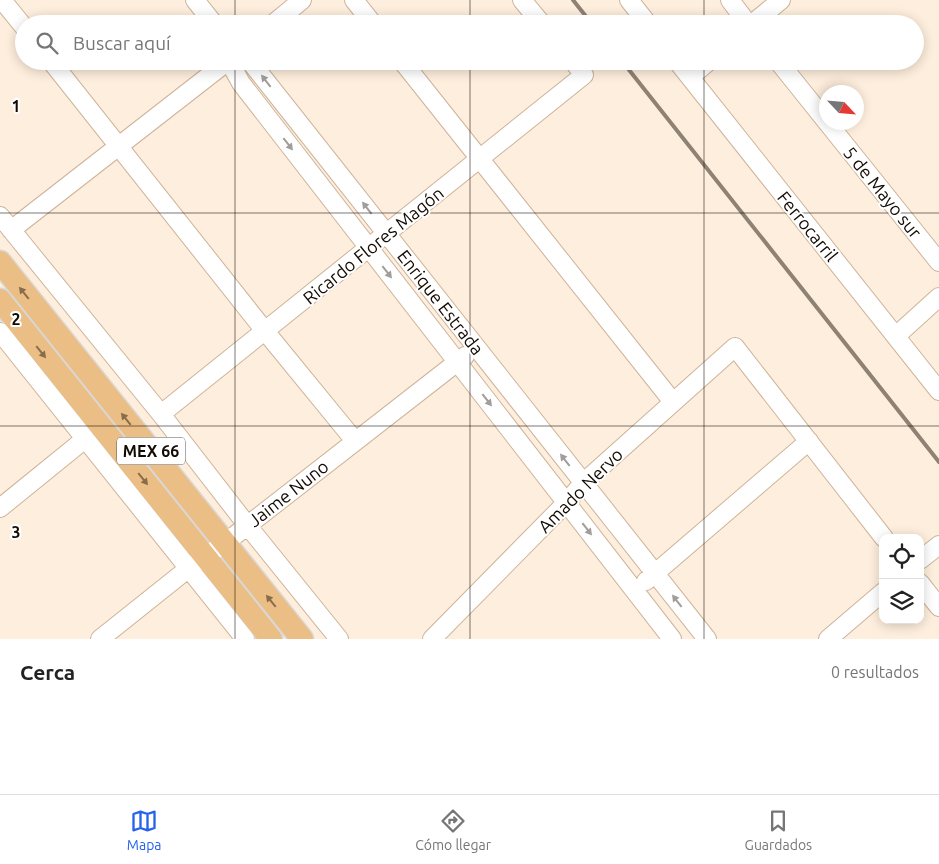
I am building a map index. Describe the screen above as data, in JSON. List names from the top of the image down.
{
  "streets": {
    "main road": ["MEX 66"],
    "street": [
      "5 de Mayo sur",
      "Ferrocarril",
      "Ricardo Flores Magón",
      "Enrique Estrada",
      "Amado Nervo",
      "Jaime Nuno"
    ]
  },
  "crossings": [
    ["Ricardo Flores Magón", "Enrique Estrada"],
    ["Enrique Estrada", "Amado Nervo"],
    ["Enrique Estrada", "Jaime Nuno"],
    ["MEX 66", "Jaime Nuno"]
  ],
  "north": "bottom right",
  "page": {
    "search": "Buscar aquí",
    "heading": ["Cerca", "0 resultados"],
    "nav": ["Mapa", "Cómo llegar", "Guardados"]
  },
  "grid": {
    "rows": ["1", "2", "3"]
  }
}
